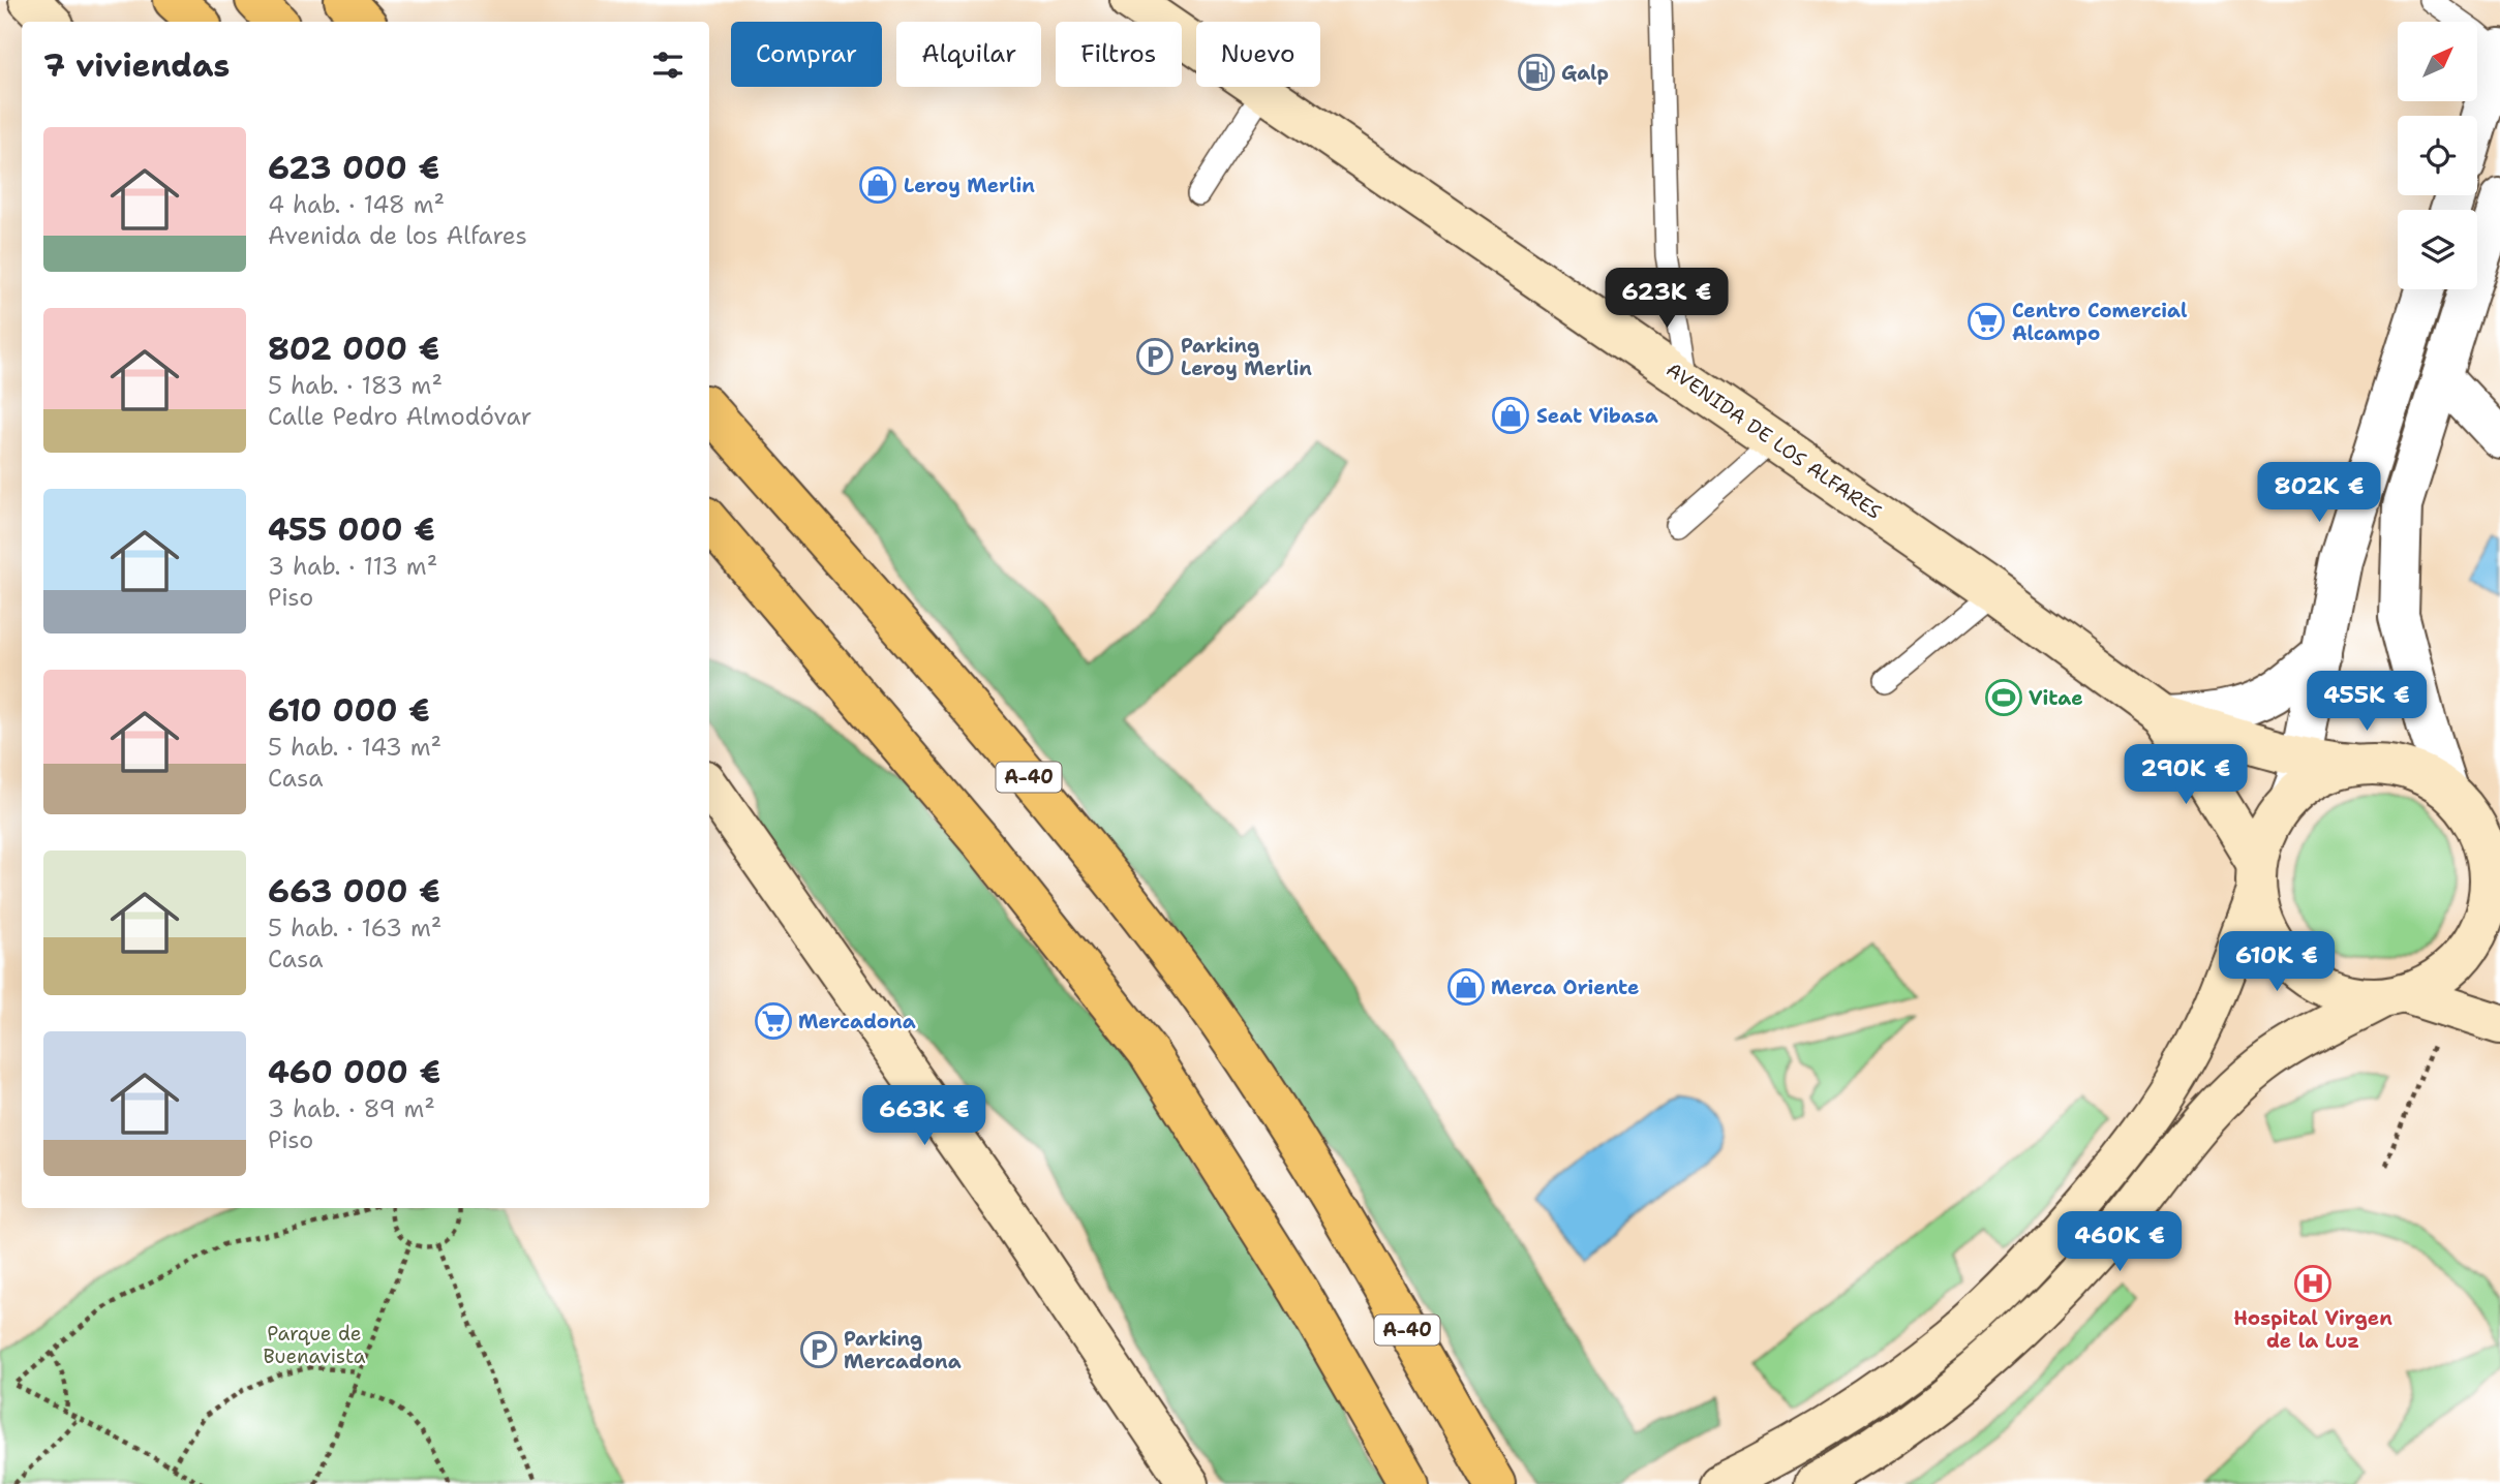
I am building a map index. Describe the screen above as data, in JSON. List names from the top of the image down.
{
  "streets": {
    "highway": ["A-40"],
    "main road": ["AVENIDA DE LOS ALFARES"]
  },
  "parks": ["Parque de Buenavista"],
  "places": {
    "fuel station": ["Galp"],
    "shop": ["Leroy Merlin", "Seat Vibasa", "Merca Oriente"],
    "supermarket": ["Centro Comercial Alcampo", "Mercadona"],
    "parking": ["Parking Leroy Merlin", "Parking Mercadona"],
    "sports": ["Vitae"],
    "hospital": ["Hospital Virgen de la Luz"]
  },
  "north": "top right",
  "page": {
    "chip": [
      "Comprar",
      "Alquilar",
      "Filtros",
      "Nuevo"
    ],
    "heading": "7 viviendas",
    "list": [
      {
        "name": "623 000 €",
        "note": "4 hab. · 148 m² · Avenida de los Alfares"
      },
      {
        "name": "802 000 €",
        "note": "5 hab. · 183 m² · Calle Pedro Almodóvar"
      },
      {
        "name": "455 000 €",
        "note": "3 hab. · 113 m² · Piso"
      },
      {
        "name": "610 000 €",
        "note": "5 hab. · 143 m² · Casa"
      },
      {
        "name": "663 000 €",
        "note": "5 hab. · 163 m² · Casa"
      },
      {
        "name": "460 000 €",
        "note": "3 hab. · 89 m² · Piso"
      }
    ],
    "price": [
      "623K €",
      "802K €",
      "455K €",
      "290K €",
      "610K €",
      "663K €",
      "460K €"
    ]
  }
}
